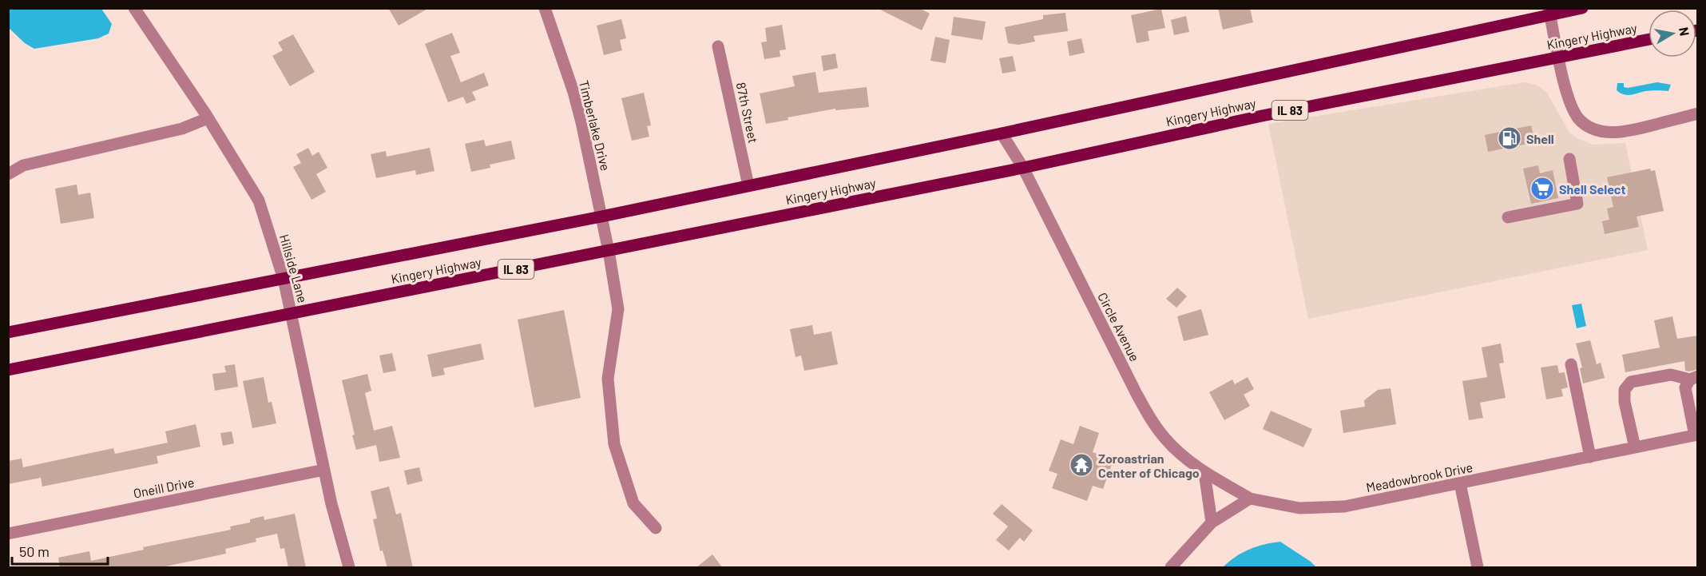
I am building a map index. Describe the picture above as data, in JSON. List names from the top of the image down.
{
  "streets": {
    "main road": ["Kingery Highway", "IL 83"],
    "street": [
      "87th Street",
      "Timberlake Drive",
      "Hillside Lane",
      "Circle Avenue",
      "Meadowbrook Drive",
      "Oneill Drive"
    ]
  },
  "crossings": [
    ["Kingery Highway", "87th Street"],
    ["Kingery Highway", "Timberlake Drive"],
    ["Kingery Highway", "Hillside Lane"],
    ["Kingery Highway", "Circle Avenue"],
    ["Hillside Lane", "Oneill Drive"],
    ["Circle Avenue", "Meadowbrook Drive"]
  ],
  "places": {
    "fuel station": ["Shell"],
    "supermarket": ["Shell Select"],
    "temple": ["Zoroastrian Center of Chicago"]
  },
  "scale_bar": "50 m",
  "north": "right"
}
